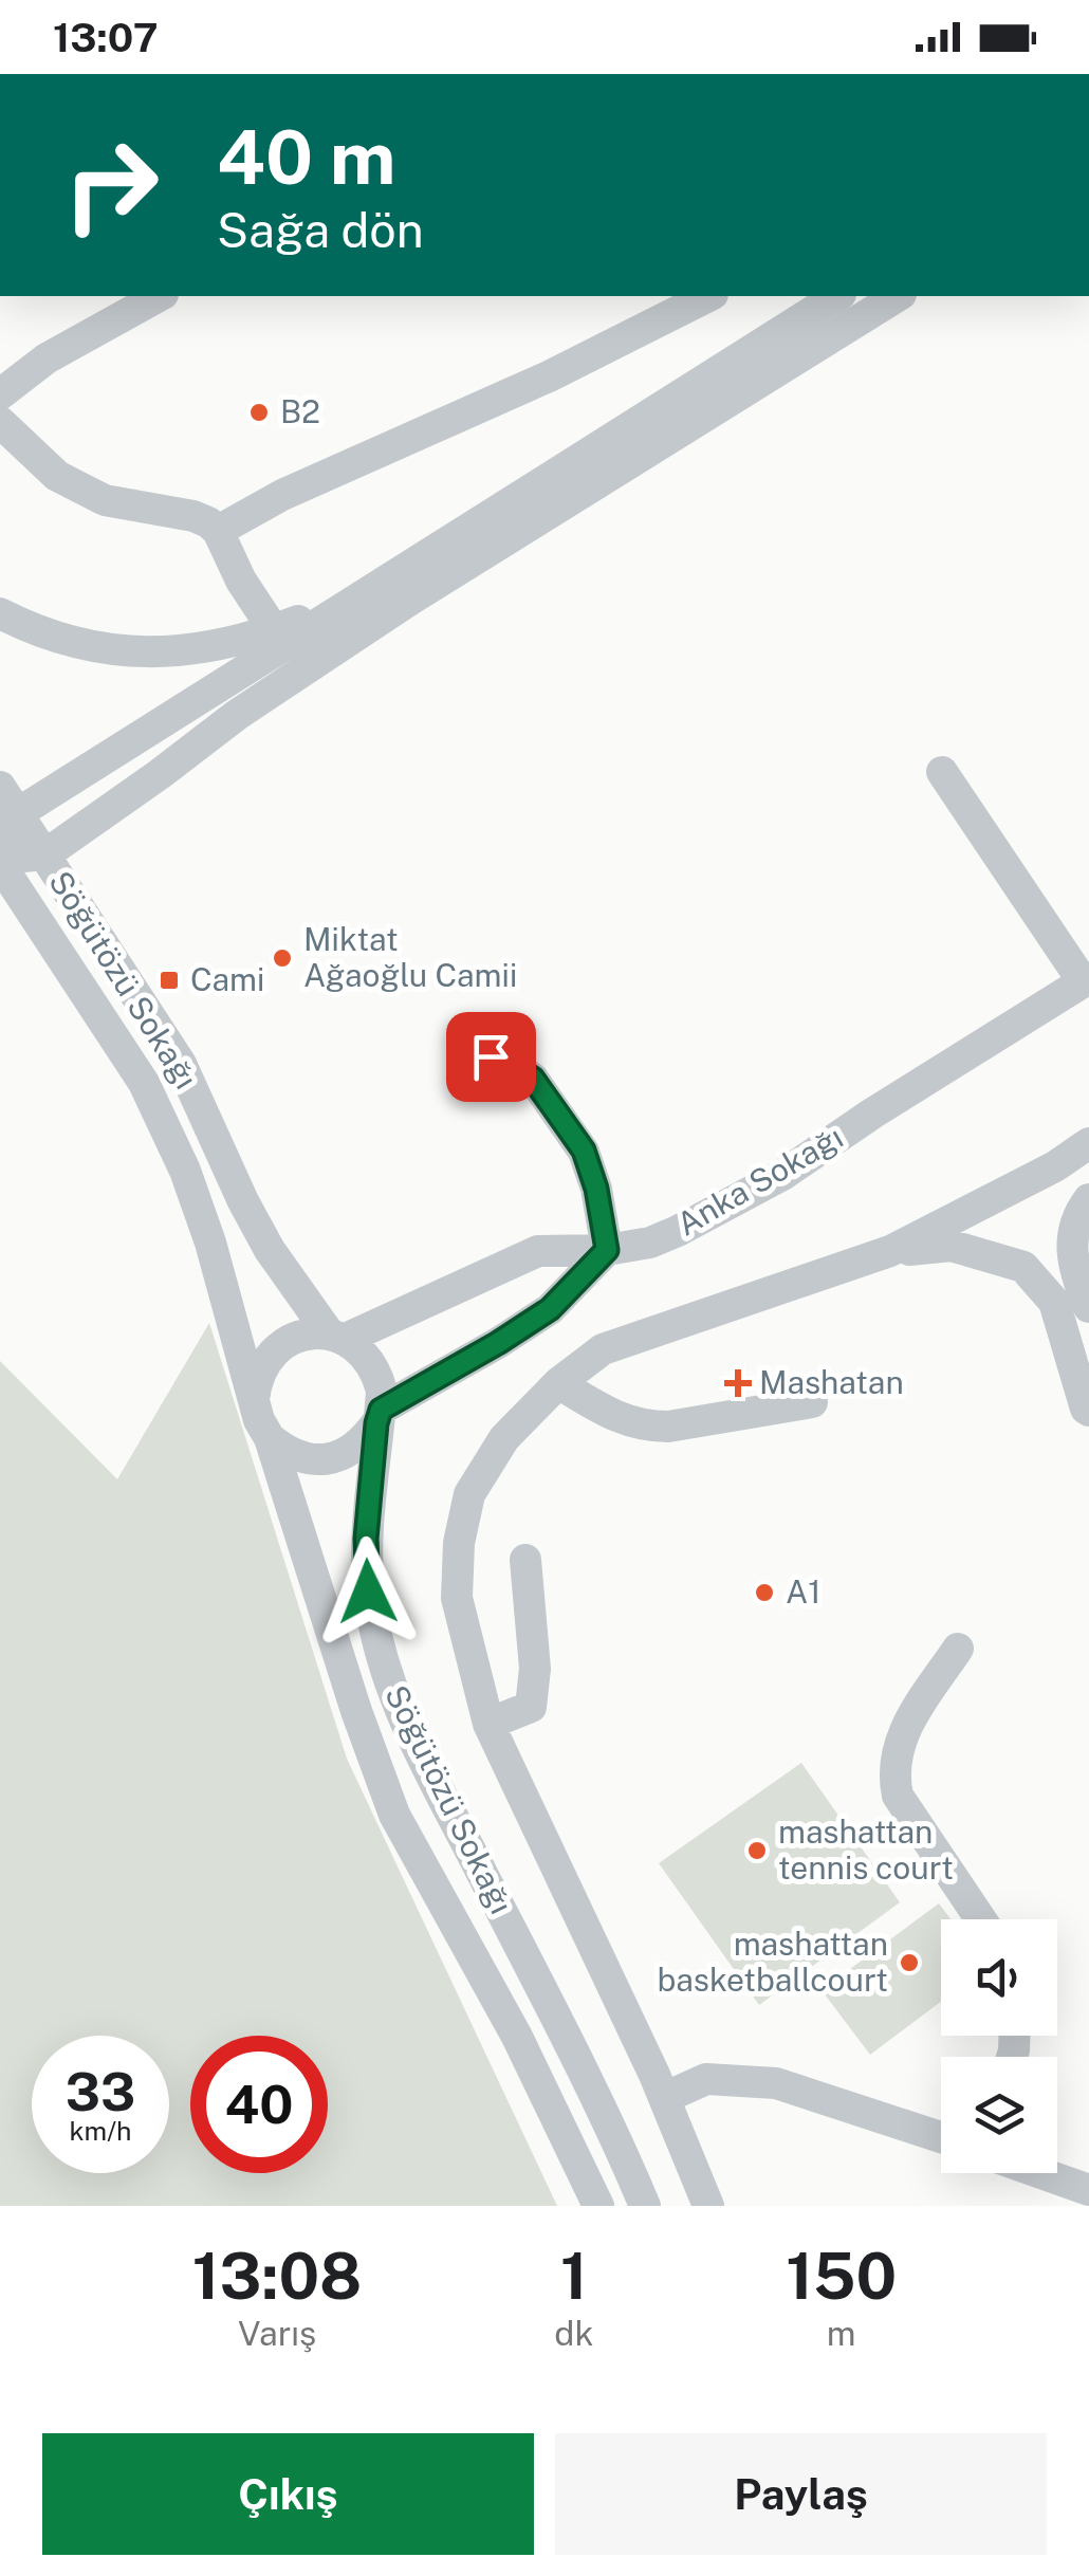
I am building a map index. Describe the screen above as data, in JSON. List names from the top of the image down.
{
  "streets": {
    "street": ["Söğütözü Sokağı", "Anka Sokağı"]
  },
  "crossings": [
    ["Söğütözü Sokağı", "Anka Sokağı"]
  ],
  "places": {
    "other": [
      "B2",
      "Miktat Ağaoğlu Camii",
      "A1",
      "mashattan tennis court",
      "mashattan basketballcourt"
    ],
    "transit": ["Cami"],
    "health": ["Mashatan"]
  },
  "page": {
    "status": "13:07",
    "turn": ["40 m", "Sağa dön"],
    "speed": "33 km/h",
    "limit": "40",
    "eta": [
      "13:08",
      "Varış",
      "1",
      "dk",
      "150",
      "m"
    ],
    "buttons": ["Çıkış", "Paylaş"]
  }
}
